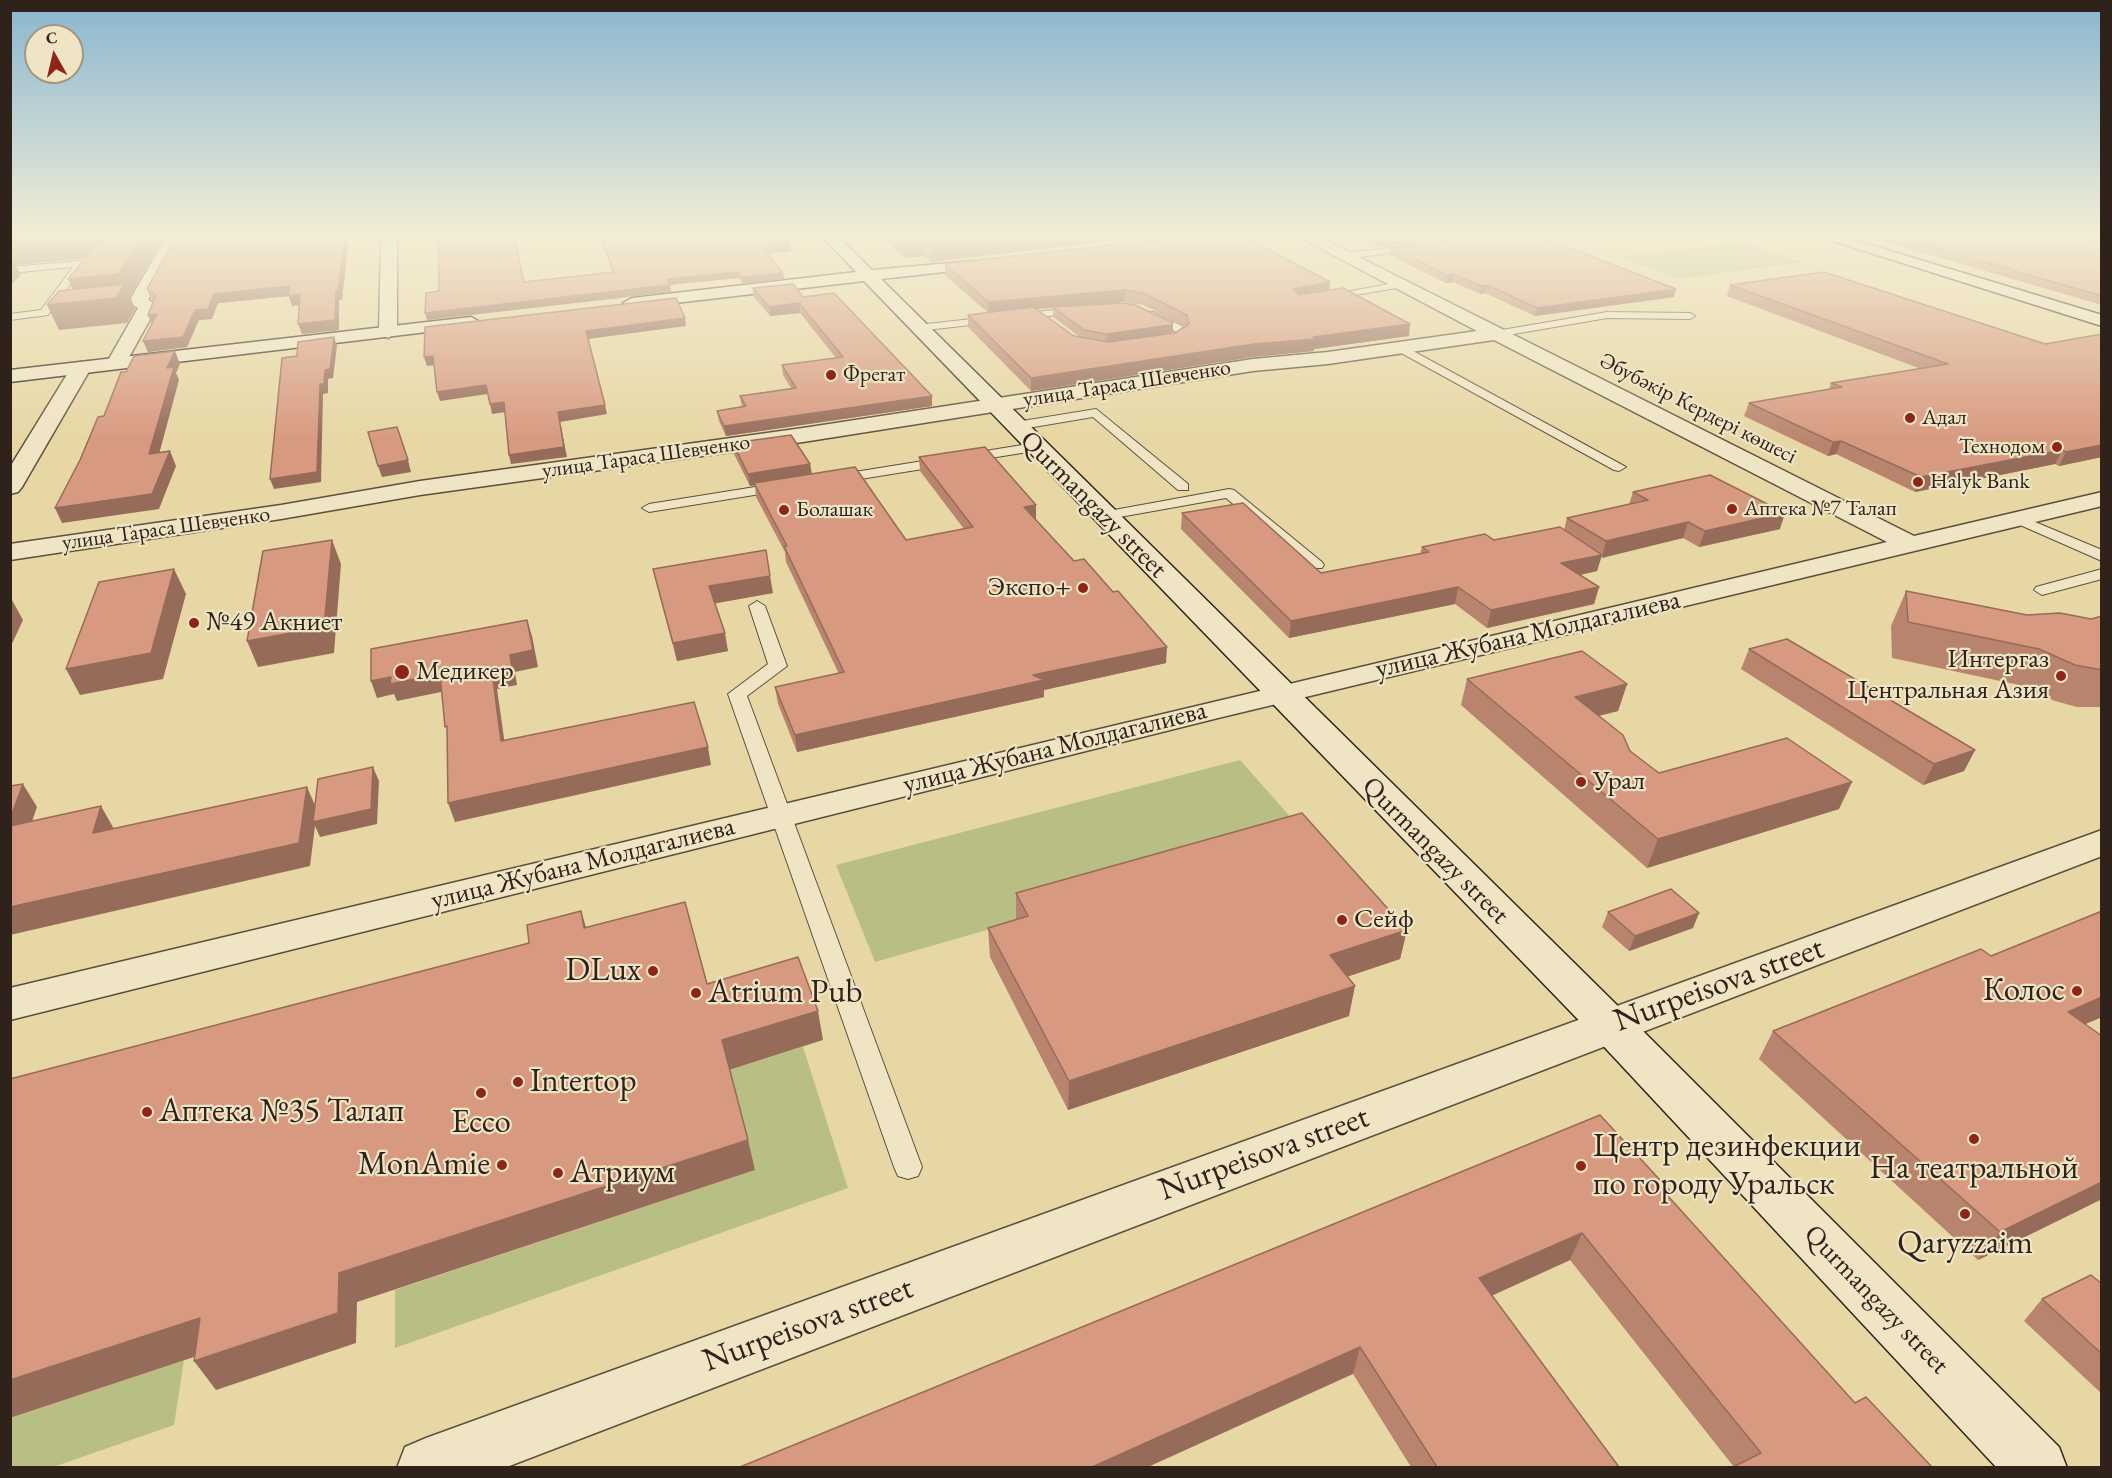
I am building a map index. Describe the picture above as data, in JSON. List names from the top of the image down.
{
  "streets": {
    "street": [
      "улица Тараса Шевченко",
      "Әбубәкір Кердері көшесі",
      "Qurmangazy street",
      "улица Жубана Молдагалиева",
      "Nurpeisova street"
    ]
  },
  "crossings": [
    ["улица Тараса Шевченко", "Әбубәкір Кердері көшесі"],
    ["улица Тараса Шевченко", "Qurmangazy street"],
    ["Әбубәкір Кердері көшесі", "улица Жубана Молдагалиева"],
    ["Qurmangazy street", "улица Жубана Молдагалиева"],
    ["Qurmangazy street", "Nurpeisova street"]
  ],
  "places": [
    "Фрегат",
    "Адал",
    "Технодом",
    "Halyk Bank",
    "Аптека №7 Талап",
    "Болашак",
    "Экспо+",
    "№49 Акниет",
    "Медикер",
    "Интергаз Центральная Азия",
    "Урал",
    "Сейф",
    "DLux",
    "Колос",
    "Atrium Pub",
    "Intertop",
    "Ecco",
    "Аптека №35 Талап",
    "На театральной",
    "MonAmie",
    "Центр дезинфекции по городу Уральск",
    "Атриум",
    "Qaryzzaim"
  ],
  "north": "top"
}
